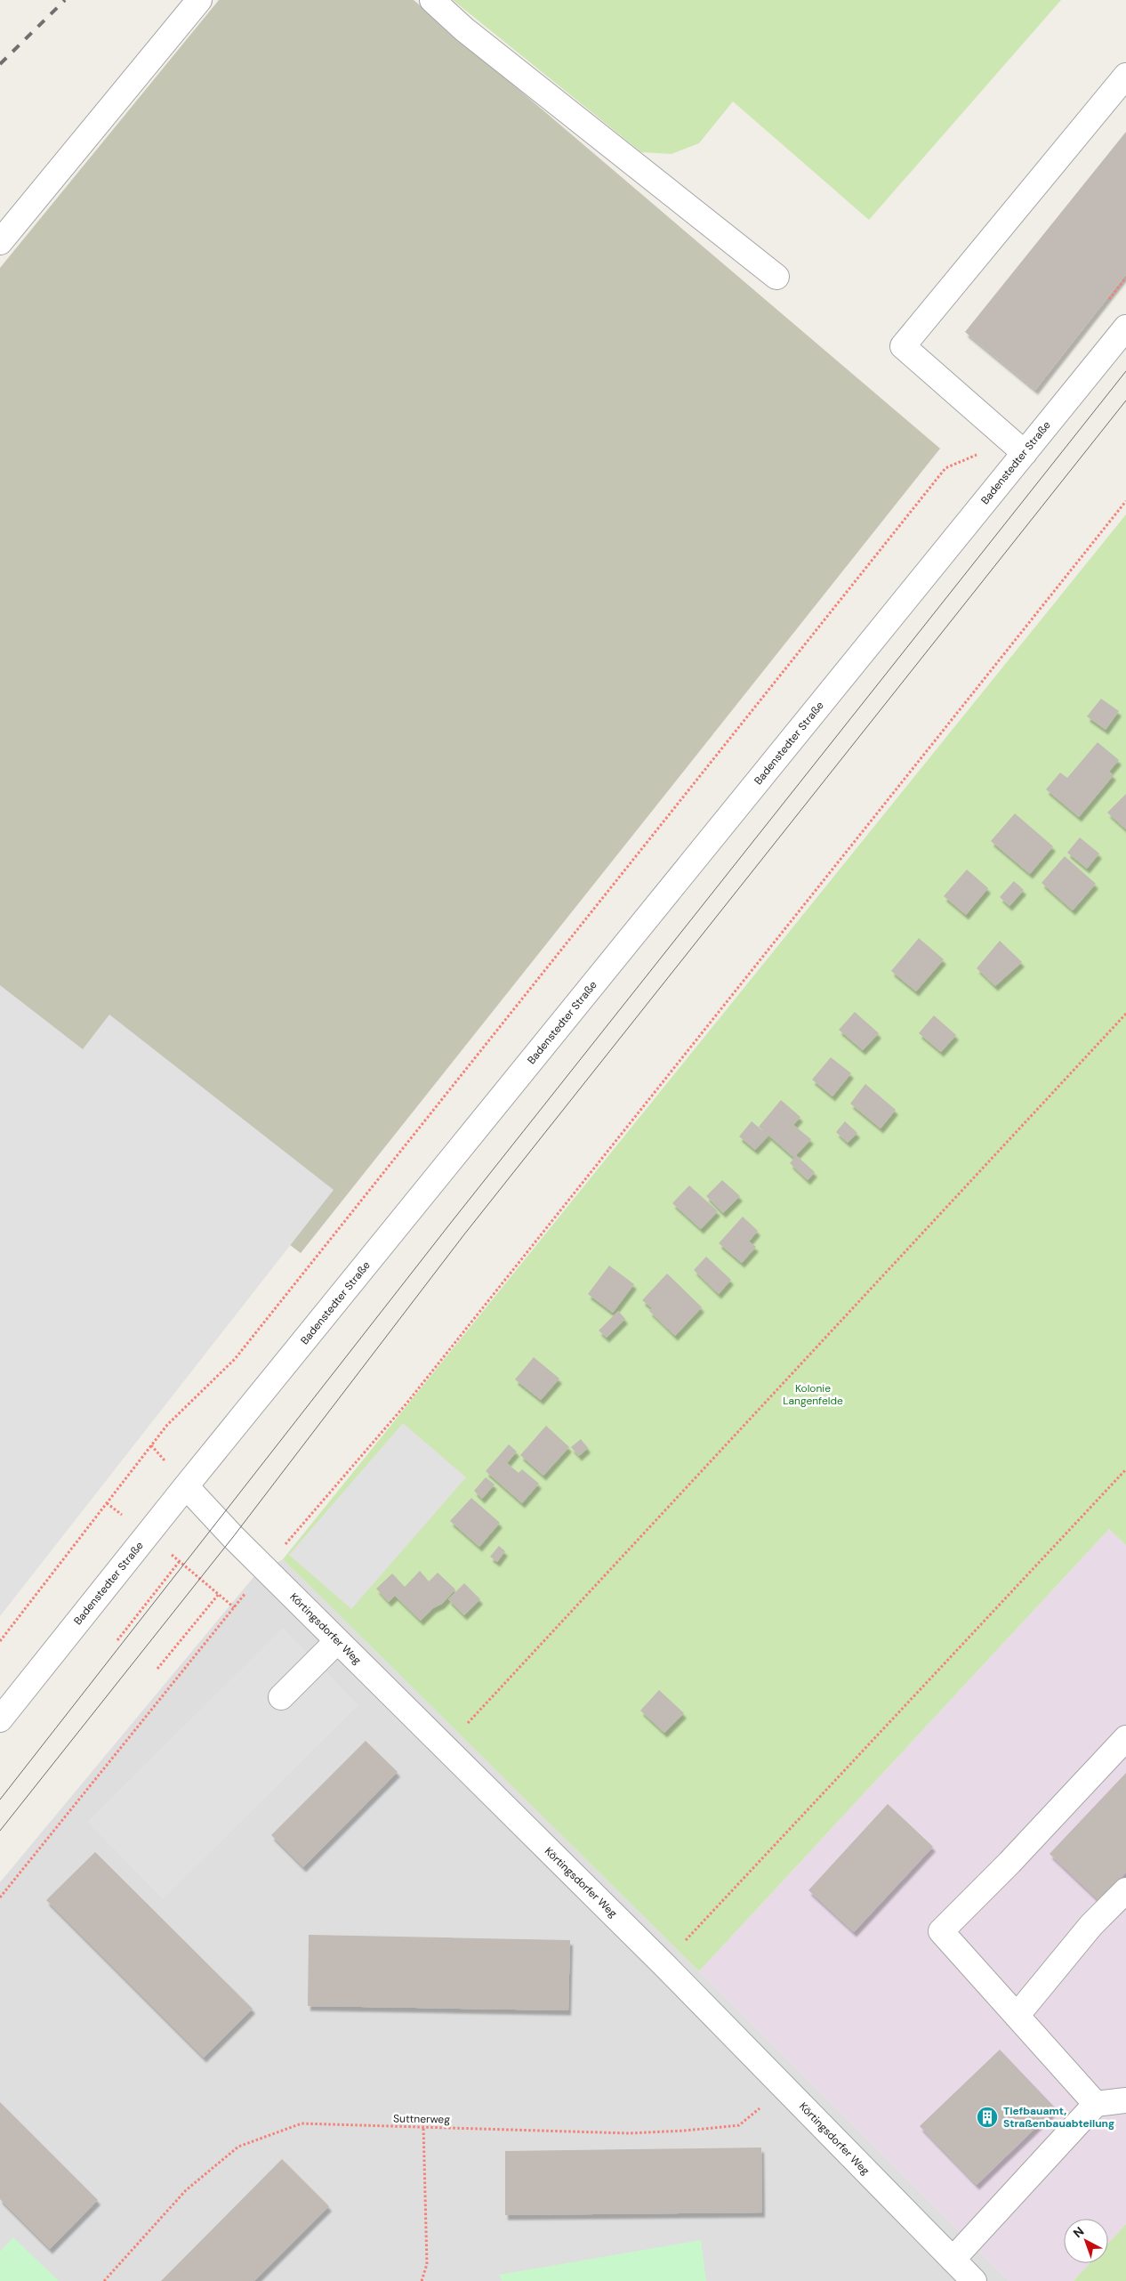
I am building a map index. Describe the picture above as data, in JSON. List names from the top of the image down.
{
  "streets": {
    "street": ["Badenstedter Straße", "Körtingsdorfer Weg"],
    "path": ["Suttnerweg"]
  },
  "crossings": [
    ["Badenstedter Straße", "Körtingsdorfer Weg"],
    ["Körtingsdorfer Weg", "Suttnerweg"]
  ],
  "parks": ["Kolonie Langenfelde"],
  "places": {
    "building": ["Tiefbauamt, Straßenbauabteilung"]
  },
  "north": "top left"
}
